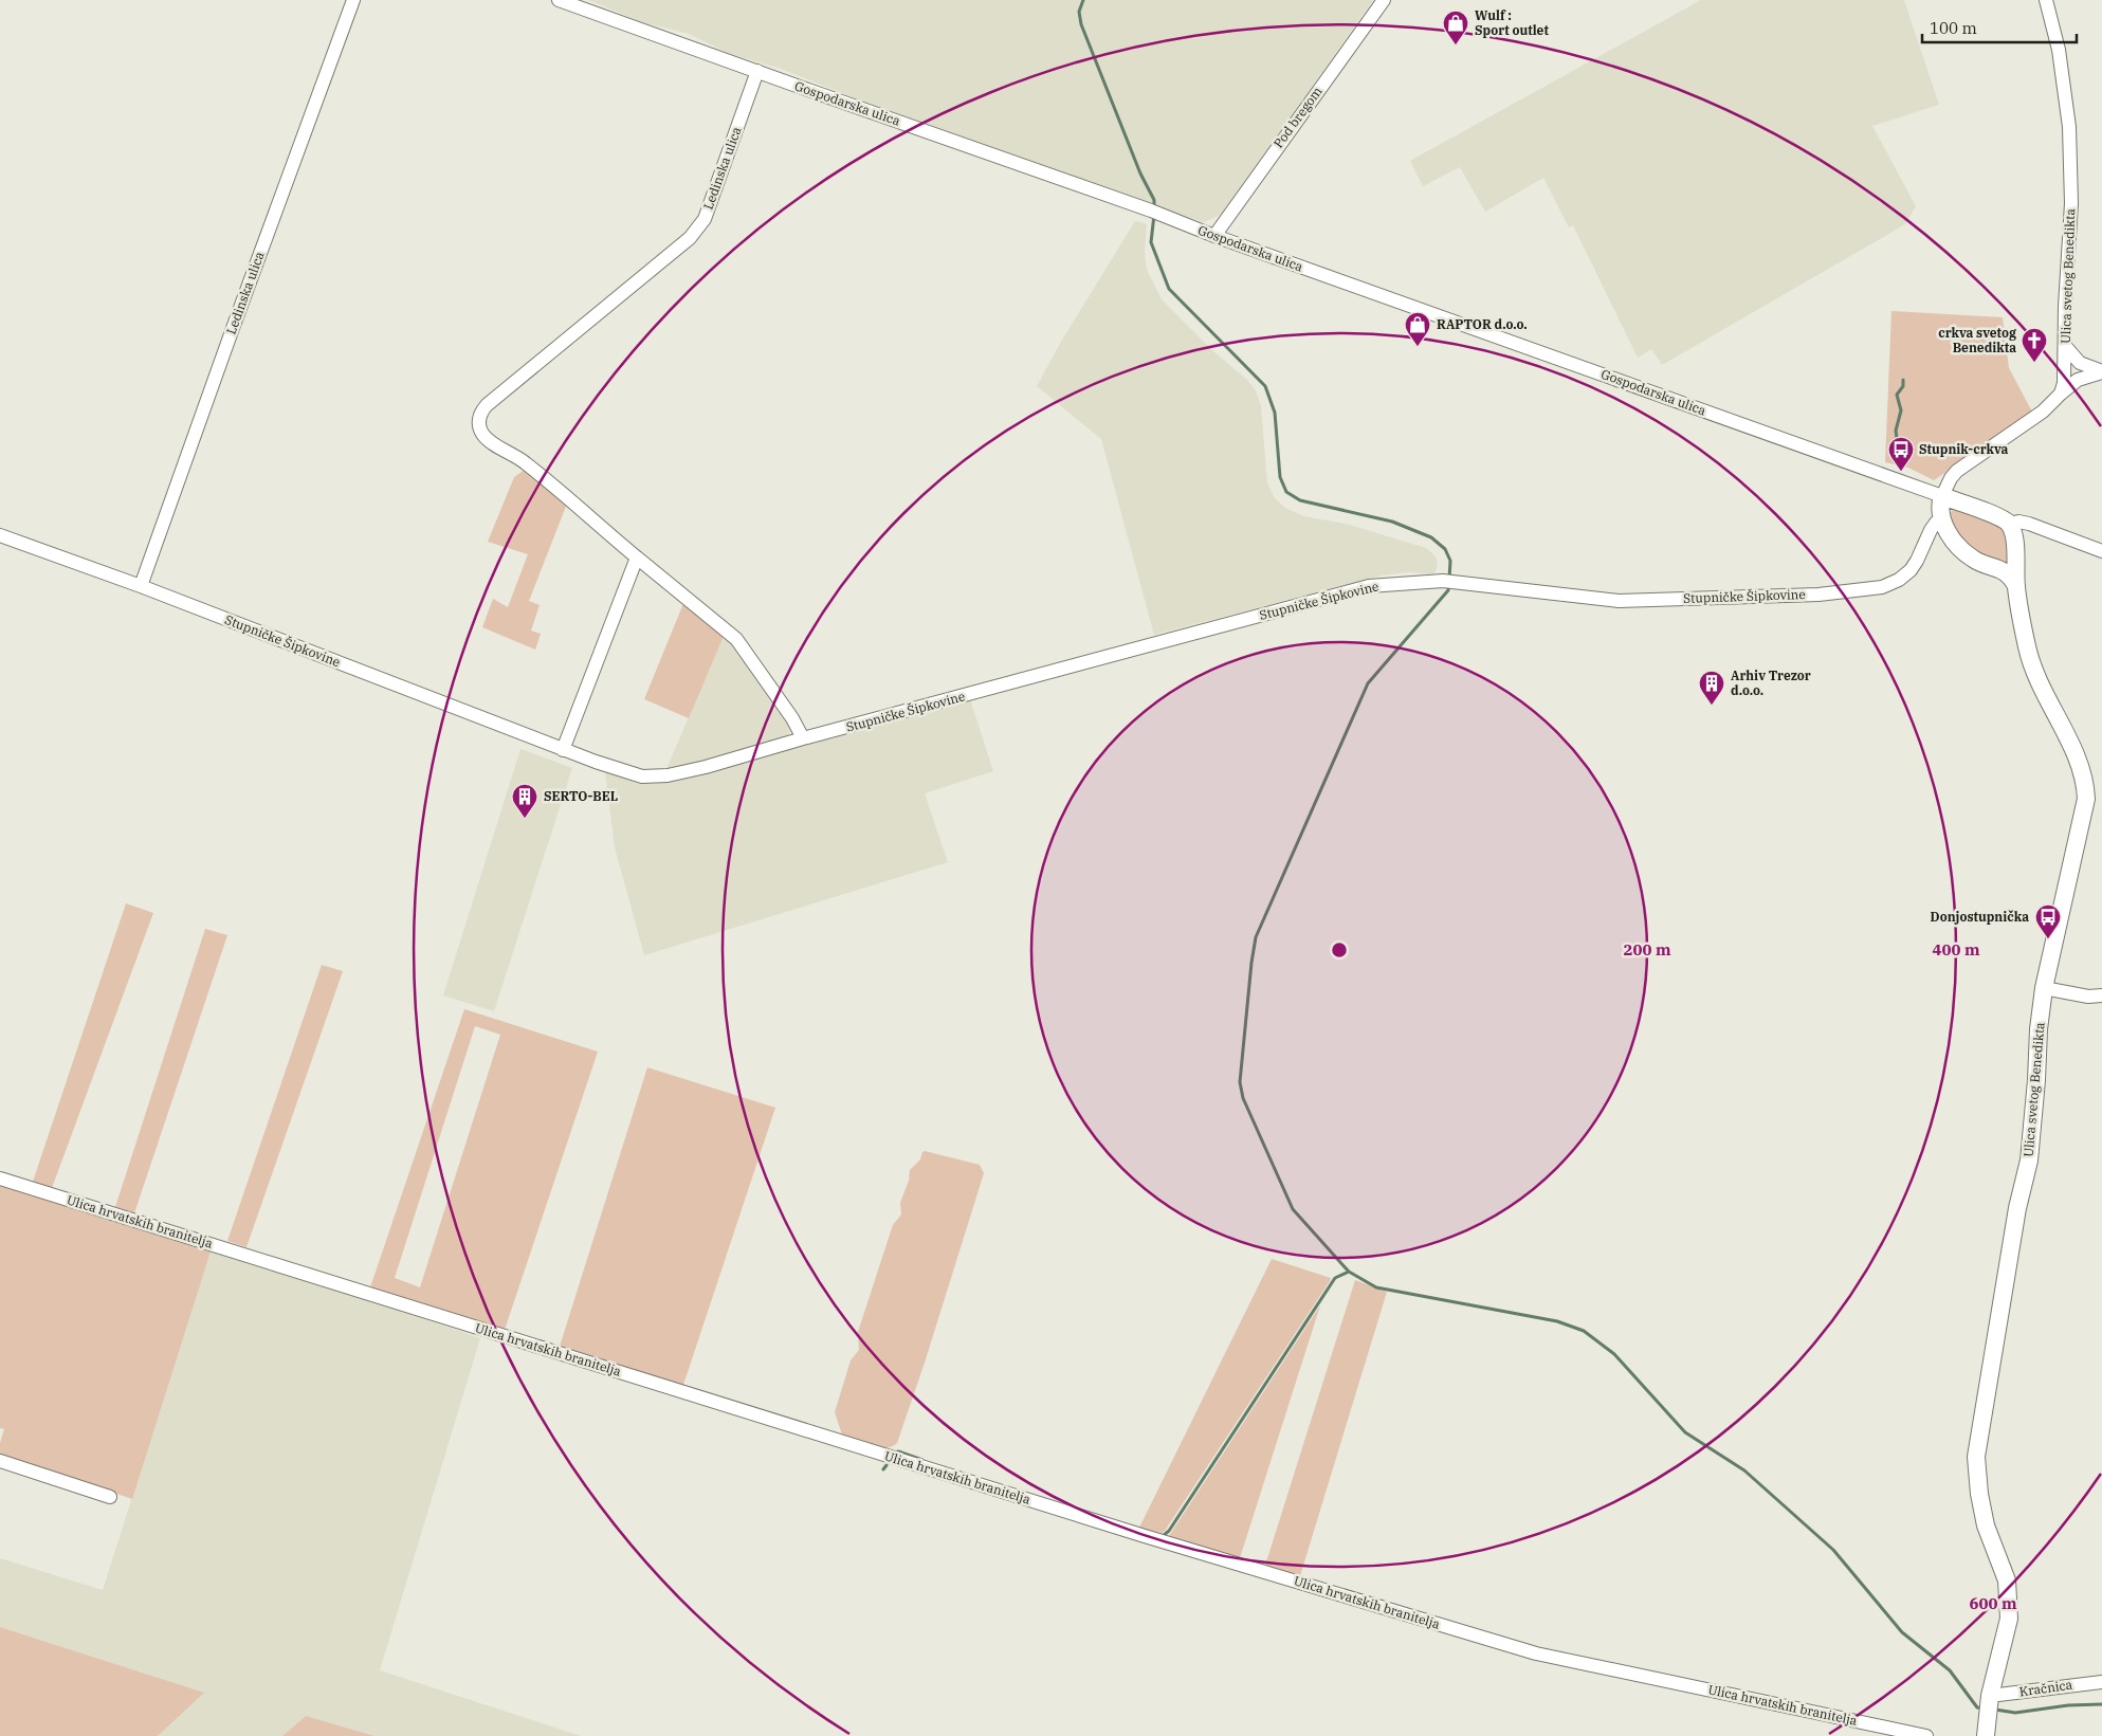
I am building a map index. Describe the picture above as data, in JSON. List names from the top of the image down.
{
  "streets": {
    "main road": ["Ulica svetog Benedikta"],
    "street": [
      "Gospodarska ulica",
      "Pod bregom",
      "Ledinska ulica",
      "Stupničke Šipkovine",
      "Ulica hrvatskih branitelja",
      "Kračnica"
    ]
  },
  "crossings": [
    ["Gospodarska ulica", "Pod bregom"],
    ["Gospodarska ulica", "Ledinska ulica"],
    ["Ledinska ulica", "Stupničke Šipkovine"],
    ["Ulica svetog Benedikta", "Kračnica"]
  ],
  "places": {
    "shop": ["Wulf : Sport outlet", "RAPTOR d.o.o."],
    "church": ["crkva svetog Benedikta"],
    "bus stop": ["Stupnik-crkva", "Donjostupnička"],
    "building": ["Arhiv Trezor d.o.o.", "SERTO-BEL"]
  },
  "scale_bar": "100 m",
  "rings": ["200 m", "400 m", "600 m"]
}
